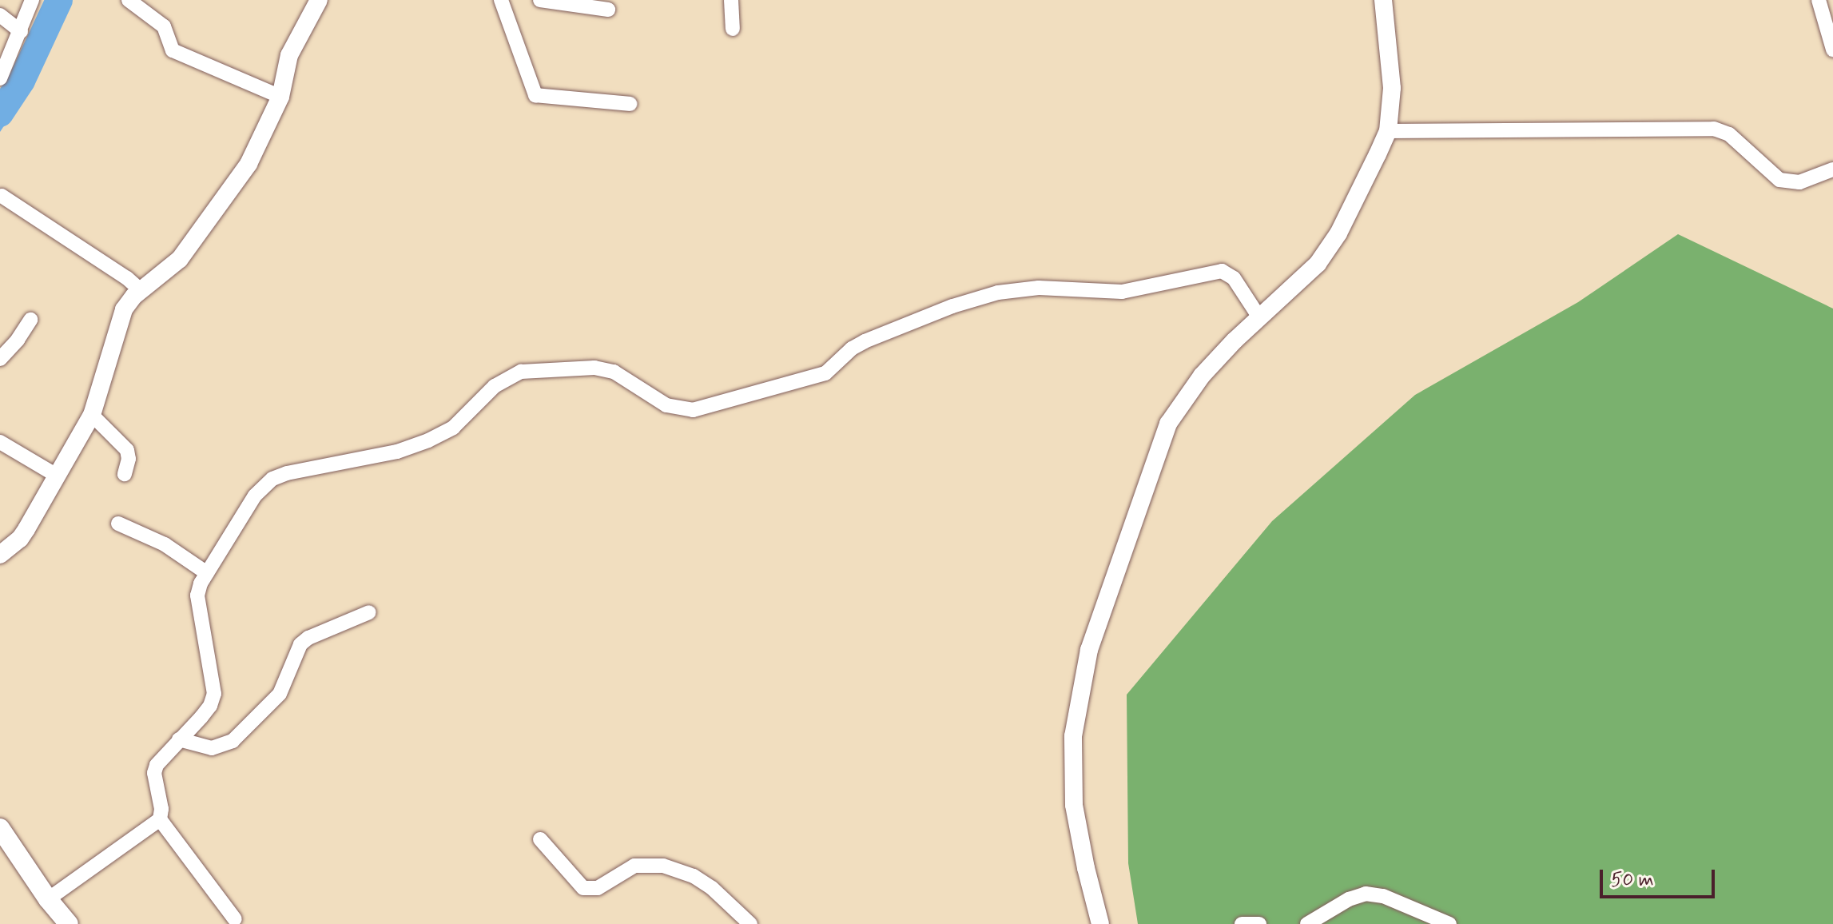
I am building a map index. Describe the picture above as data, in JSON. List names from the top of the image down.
{
  "scale_bar": "50 m"
}
